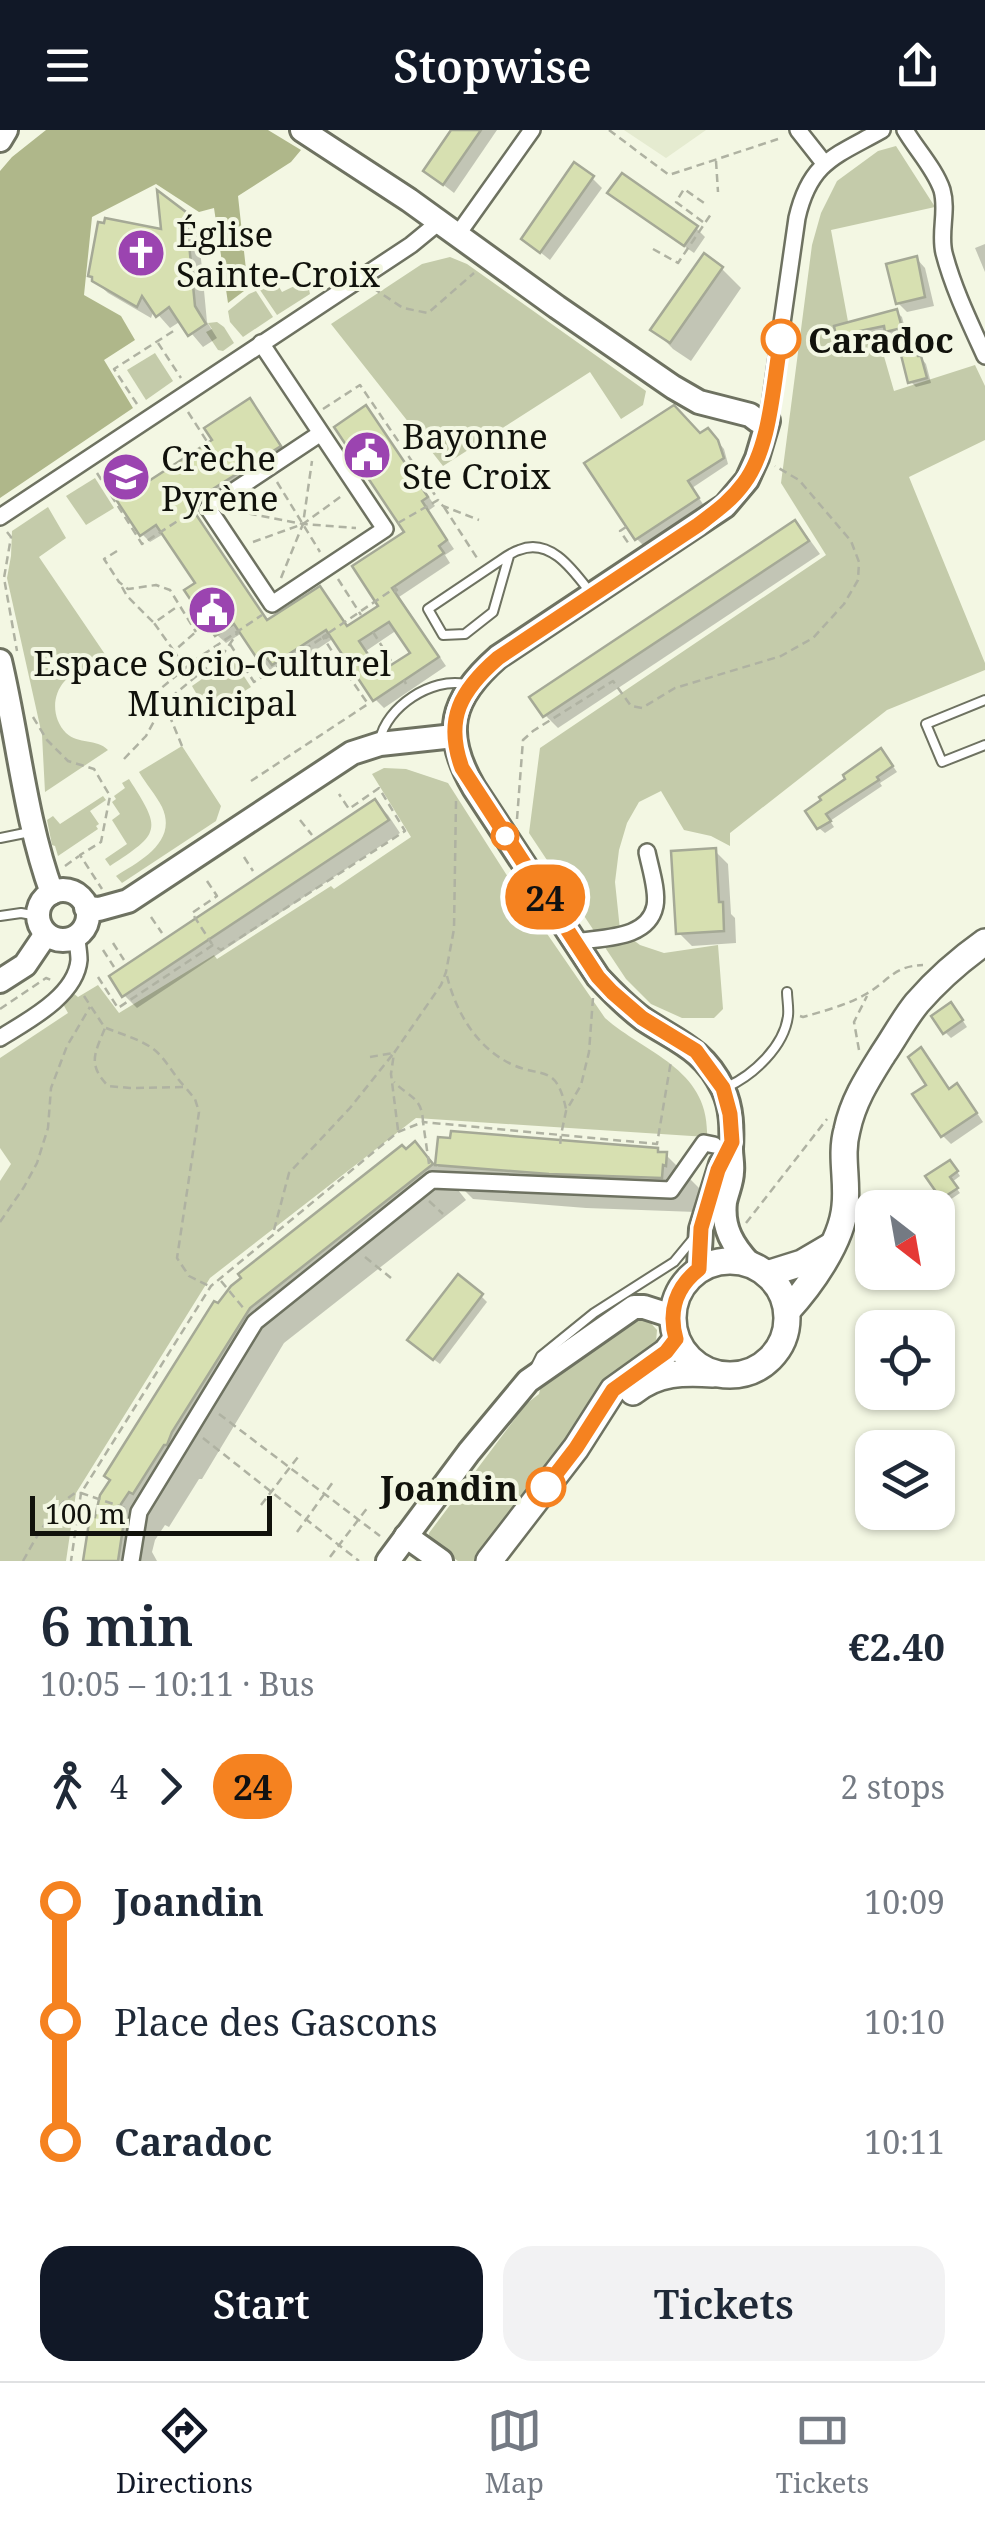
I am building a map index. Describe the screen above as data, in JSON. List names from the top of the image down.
{
  "places": {
    "church": ["Église Sainte-Croix"],
    "other": ["Caradoc", "Joandin"],
    "public building": ["Bayonne Ste Croix", "Espace Socio-Culturel Municipal"],
    "school or university": ["Crèche Pyrène"]
  },
  "lines": ["bus line 24"],
  "scale_bar": "100 m",
  "north": "bottom right",
  "page": {
    "header": "Stopwise",
    "on_map": "24",
    "scale": "100 m",
    "heading": ["6 min", "10:05 – 10:11 · Bus", "€2.40"],
    "legs": ["4", "24", "2 stops"],
    "list": [
      {
        "name": "Joandin",
        "value": "10:09"
      },
      {
        "name": "Place des Gascons",
        "value": "10:10"
      },
      {
        "name": "Caradoc",
        "value": "10:11"
      }
    ],
    "buttons": ["Start", "Tickets"],
    "tabs": ["Directions", "Map", "Tickets"]
  }
}
